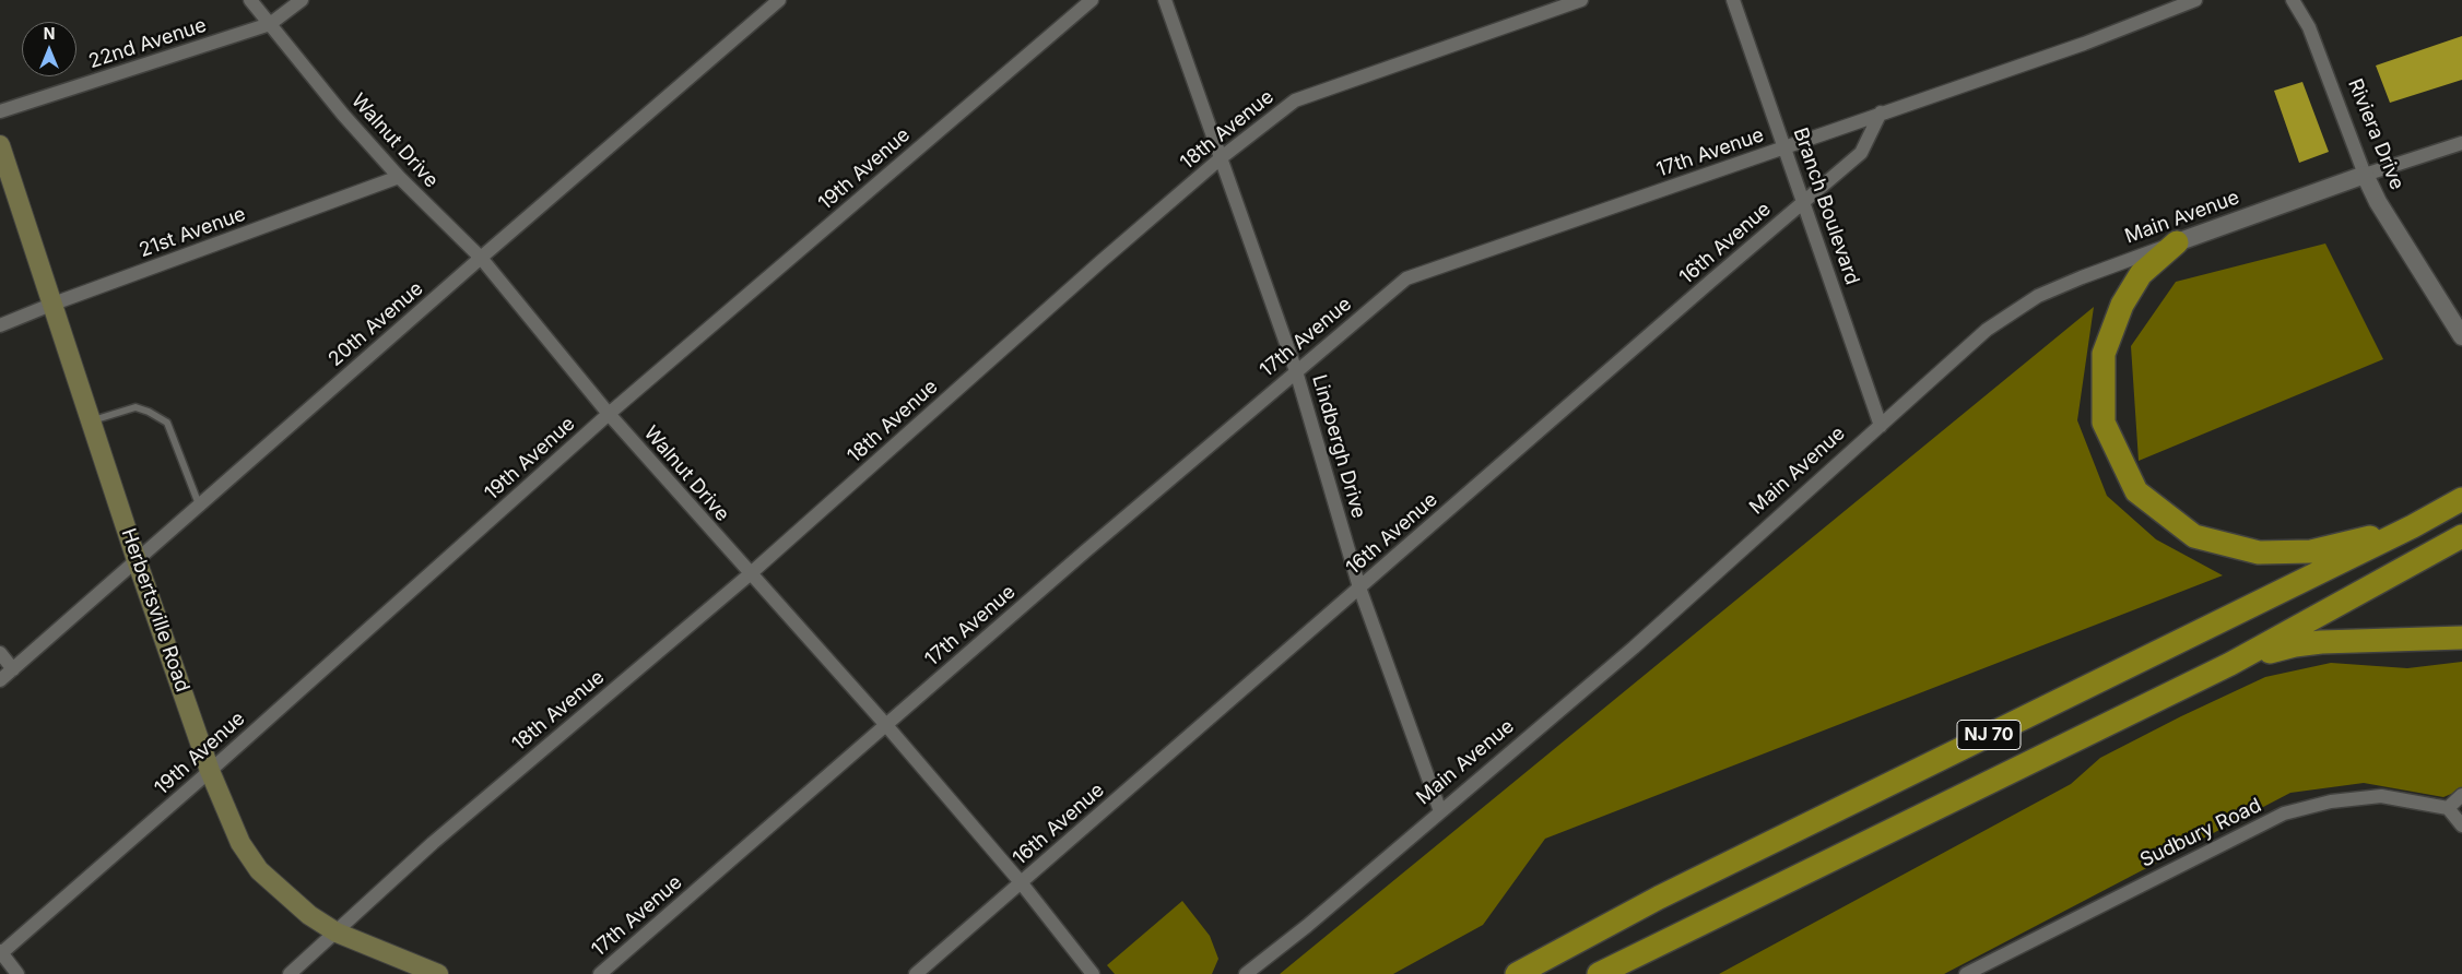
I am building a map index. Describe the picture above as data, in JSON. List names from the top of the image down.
{
  "streets": {
    "highway": ["NJ 70"],
    "main road": ["Herbertsville Road"],
    "street": [
      "22nd Avenue",
      "18th Avenue",
      "Riviera Drive",
      "Walnut Drive",
      "17th Avenue",
      "19th Avenue",
      "Branch Boulevard",
      "Main Avenue",
      "21st Avenue",
      "16th Avenue",
      "20th Avenue",
      "Lindbergh Drive",
      "Sudbury Road"
    ]
  },
  "crossings": [
    ["22nd Avenue", "Walnut Drive"],
    ["18th Avenue", "Walnut Drive"],
    ["18th Avenue", "Lindbergh Drive"],
    ["18th Avenue", "Herbertsville Road"],
    ["Riviera Drive", "Main Avenue"],
    ["Walnut Drive", "17th Avenue"],
    ["Walnut Drive", "19th Avenue"],
    ["Walnut Drive", "21st Avenue"],
    ["Walnut Drive", "16th Avenue"],
    ["Walnut Drive", "20th Avenue"],
    ["17th Avenue", "Branch Boulevard"],
    ["17th Avenue", "16th Avenue"],
    ["17th Avenue", "Lindbergh Drive"],
    ["19th Avenue", "Herbertsville Road"],
    ["Branch Boulevard", "Main Avenue"],
    ["Branch Boulevard", "16th Avenue"],
    ["Main Avenue", "Lindbergh Drive"],
    ["21st Avenue", "Herbertsville Road"],
    ["16th Avenue", "Lindbergh Drive"],
    ["20th Avenue", "Herbertsville Road"]
  ],
  "north": "top"
}
